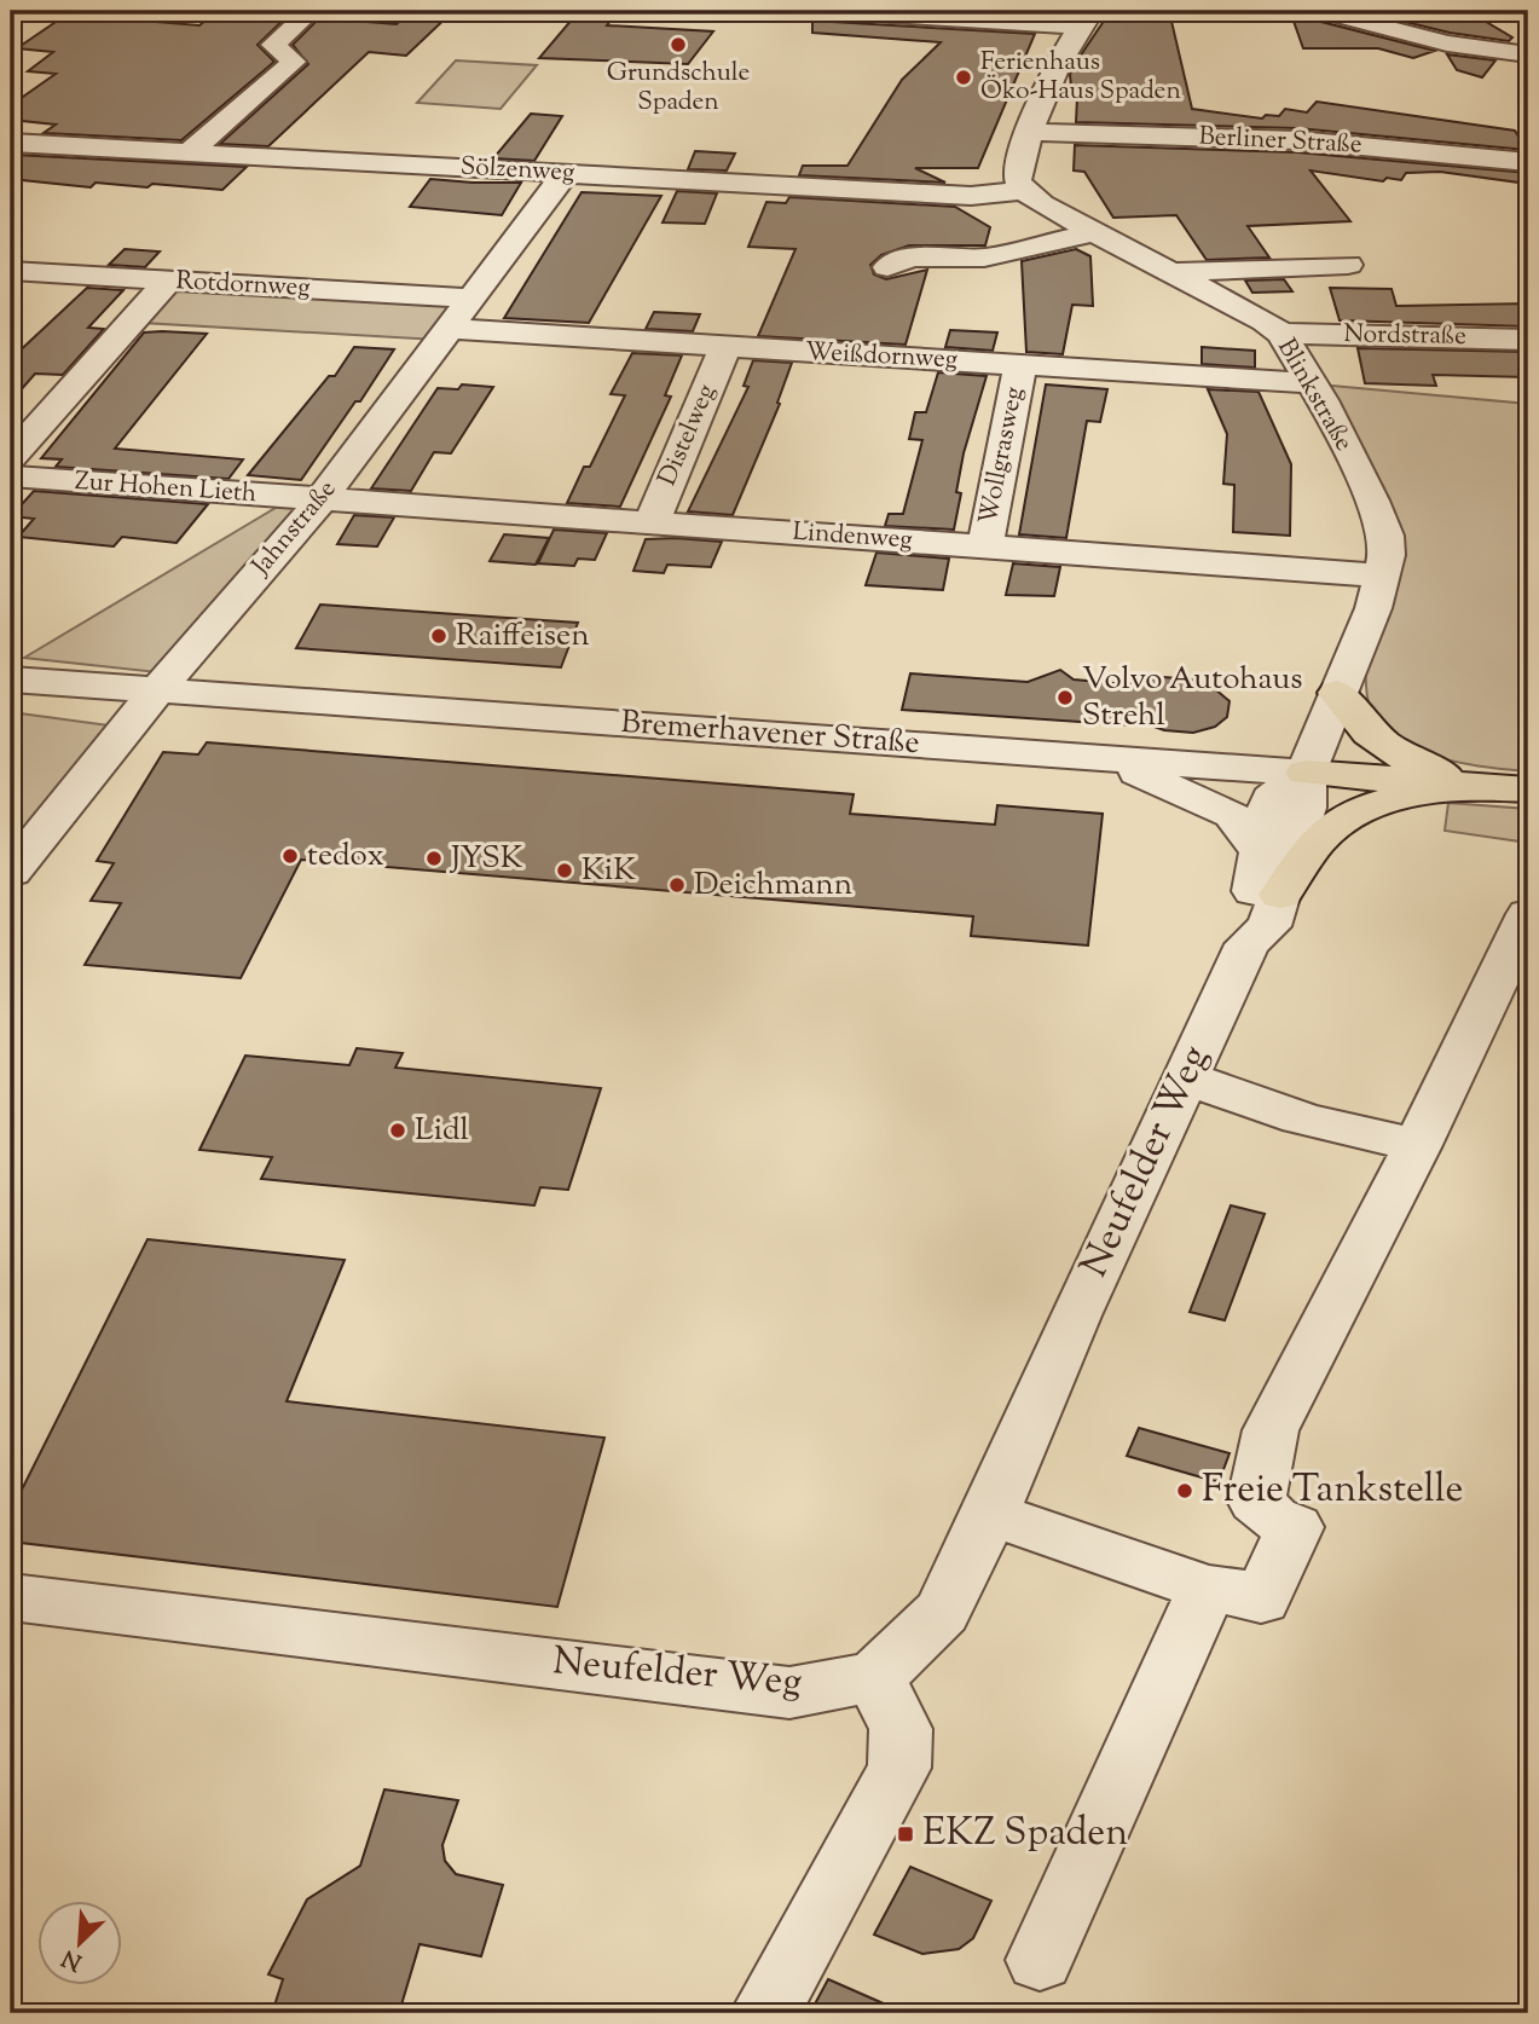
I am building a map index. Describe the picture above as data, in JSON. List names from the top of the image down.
{
  "streets": {
    "main road": ["Bremerhavener Straße"],
    "street": [
      "Berliner Straße",
      "Sölzenweg",
      "Rotdornweg",
      "Nordstraße",
      "Weißdornweg",
      "Blinkstraße",
      "Distelweg",
      "Wollgrasweg",
      "Zur Hohen Lieth",
      "Jahnstraße",
      "Lindenweg",
      "Neufelder Weg"
    ]
  },
  "crossings": [
    ["Sölzenweg", "Blinkstraße"],
    ["Sölzenweg", "Jahnstraße"],
    ["Rotdornweg", "Jahnstraße"],
    ["Nordstraße", "Blinkstraße"],
    ["Weißdornweg", "Blinkstraße"],
    ["Weißdornweg", "Distelweg"],
    ["Weißdornweg", "Wollgrasweg"],
    ["Weißdornweg", "Jahnstraße"],
    ["Blinkstraße", "Lindenweg"],
    ["Blinkstraße", "Bremerhavener Straße"],
    ["Blinkstraße", "Neufelder Weg"],
    ["Distelweg", "Lindenweg"],
    ["Wollgrasweg", "Lindenweg"],
    ["Zur Hohen Lieth", "Jahnstraße"],
    ["Zur Hohen Lieth", "Lindenweg"],
    ["Jahnstraße", "Lindenweg"],
    ["Jahnstraße", "Bremerhavener Straße"],
    ["Bremerhavener Straße", "Neufelder Weg"]
  ],
  "places": {
    "other": [
      "Grundschule Spaden",
      "Ferienhaus Öko-Haus Spaden",
      "Raiffeisen",
      "Volvo Autohaus Strehl",
      "tedox",
      "JYSK",
      "KiK",
      "Deichmann",
      "Lidl",
      "Freie Tankstelle"
    ],
    "transit": ["EKZ Spaden"]
  },
  "north": "bottom left"
}
